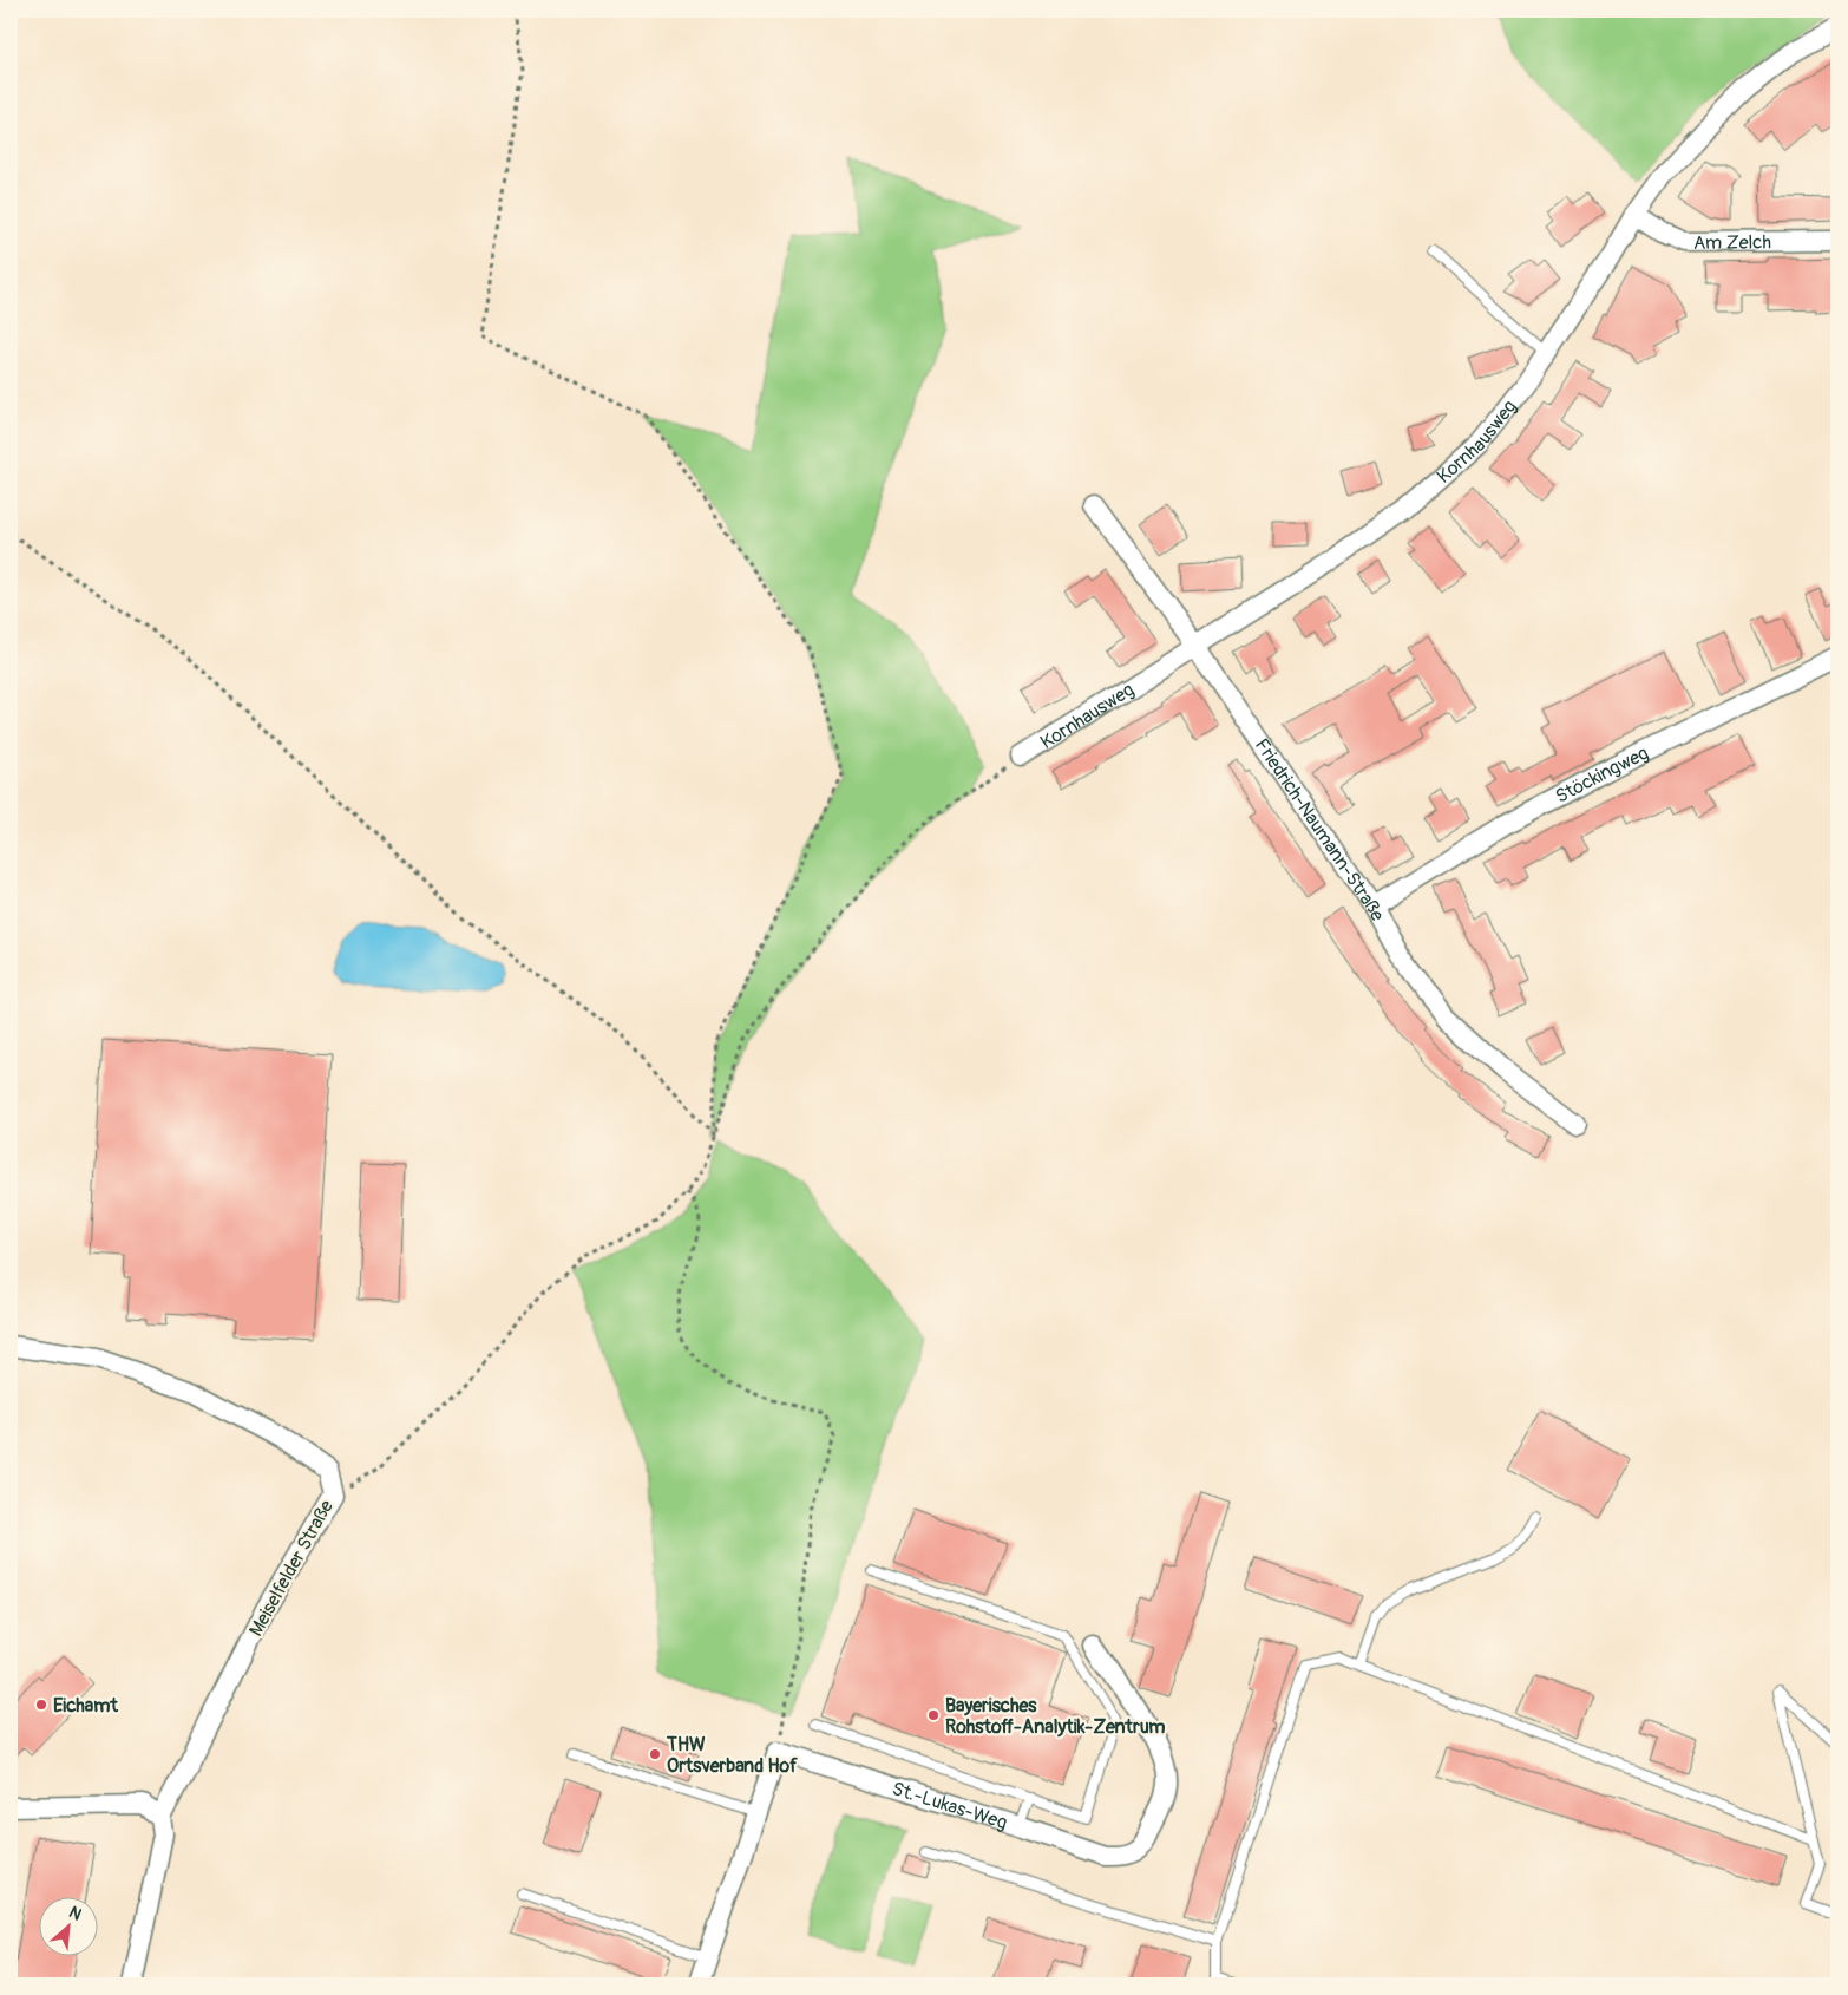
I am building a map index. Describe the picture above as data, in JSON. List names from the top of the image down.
{
  "streets": {
    "street": [
      "Am Zelch",
      "Kornhausweg",
      "Stöckingweg",
      "Friedrich-Naumann-Straße",
      "Meiselfelder Straße",
      "St.-Lukas-Weg"
    ]
  },
  "crossings": [
    ["Am Zelch", "Kornhausweg"],
    ["Kornhausweg", "Friedrich-Naumann-Straße"],
    ["Stöckingweg", "Friedrich-Naumann-Straße"]
  ],
  "places": ["Eichamt", "Bayerisches Rohstoff-Analytik-Zentrum", "THW Ortsverband Hof"],
  "north": "top right"
}
